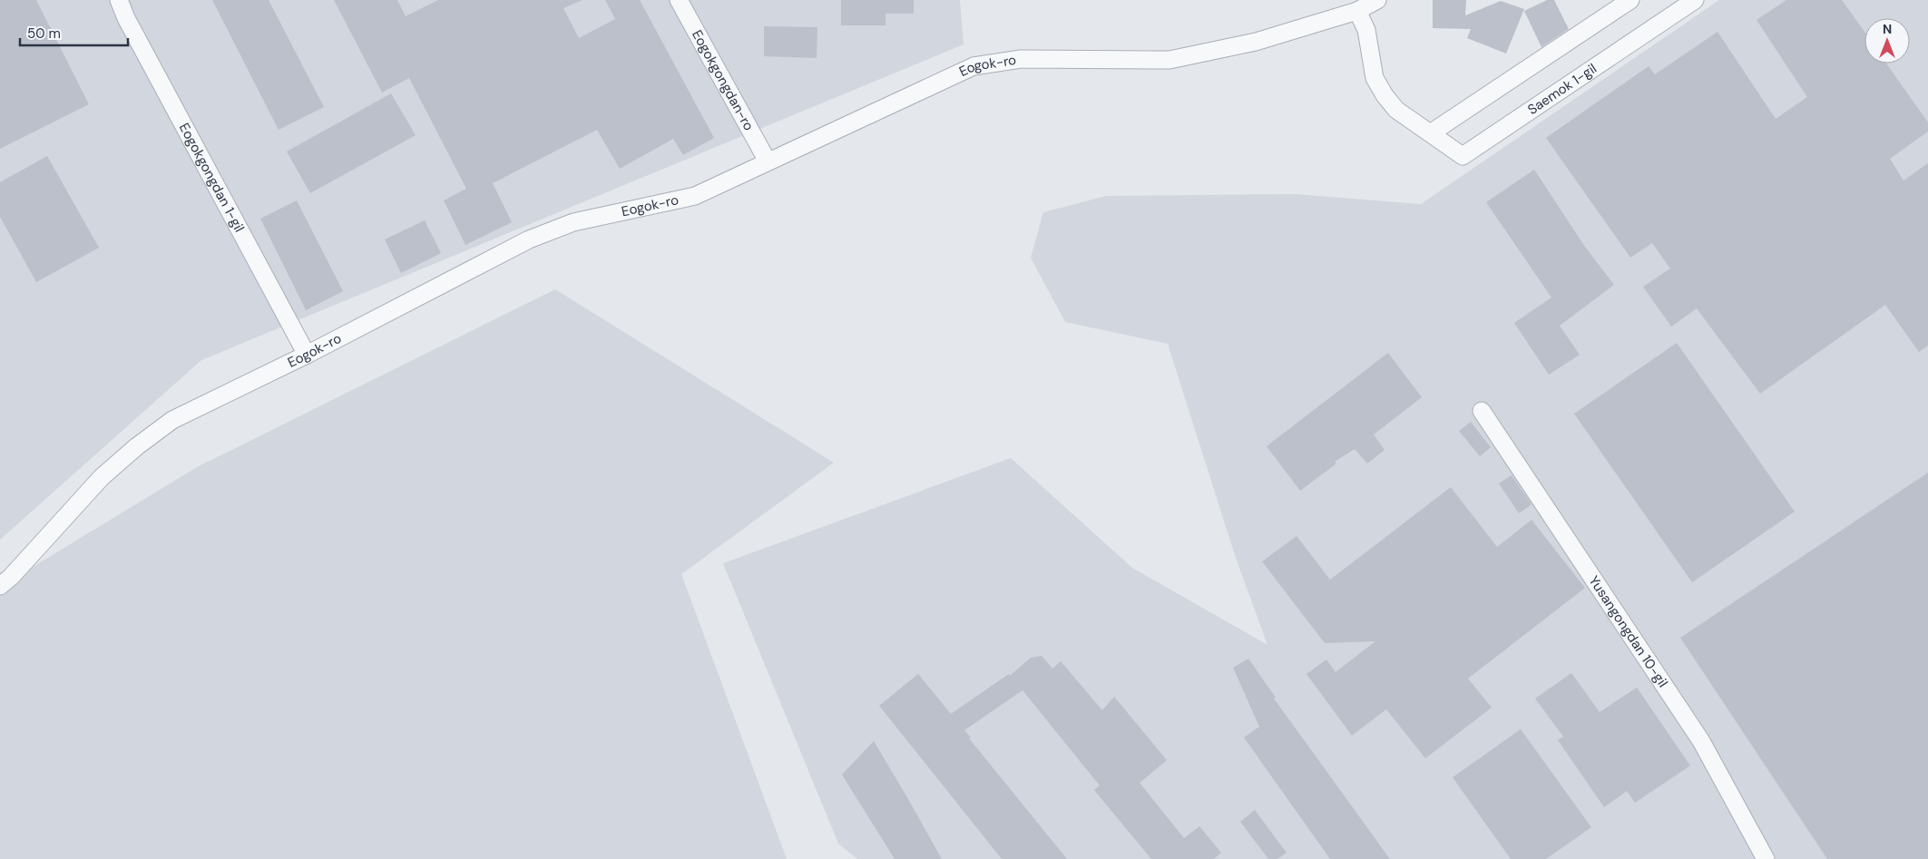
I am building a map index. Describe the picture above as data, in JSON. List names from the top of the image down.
{
  "streets": {
    "street": [
      "Eogok-ro",
      "Eogokgongdan-ro",
      "Saemok 1-gil",
      "Eogokgongdan 1-gil",
      "Yusangongdan 10-gil"
    ]
  },
  "crossings": [
    ["Eogok-ro", "Eogokgongdan-ro"],
    ["Eogok-ro", "Saemok 1-gil"],
    ["Eogok-ro", "Eogokgongdan 1-gil"]
  ],
  "scale_bar": "50 m",
  "north": "top"
}
